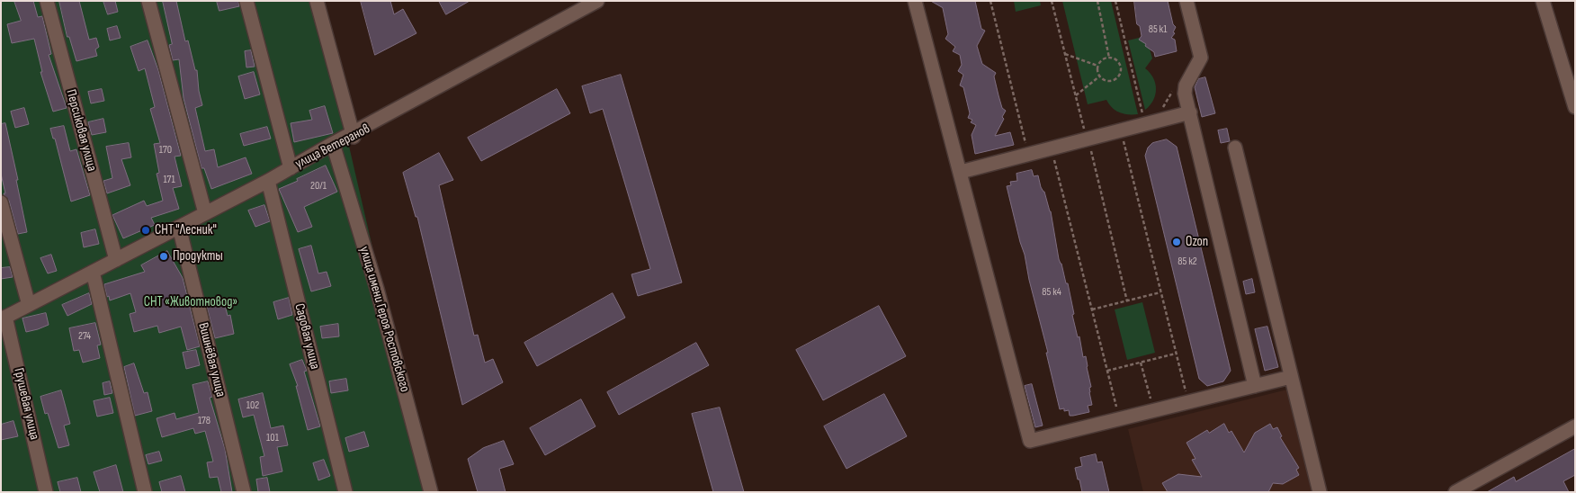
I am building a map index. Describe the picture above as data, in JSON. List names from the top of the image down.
{
  "streets": {
    "street": [
      "Персиковая улица",
      "улица Ветеранов",
      "улица имени Героя Ростовского",
      "Садовая улица",
      "Вишнёвая улица",
      "Грушевая улица"
    ]
  },
  "crossings": [
    ["улица Ветеранов", "улица имени Героя Ростовского"]
  ],
  "parks": ["СНТ «Животновод»"],
  "places": ["СНТ \"Лесник\"", "Ozon", "Продукты"],
  "house_numbers": [
    "85 к1",
    "170",
    "171",
    "20/1",
    "85 к2",
    "85 к4",
    "274",
    "102",
    "178",
    "101"
  ]
}
